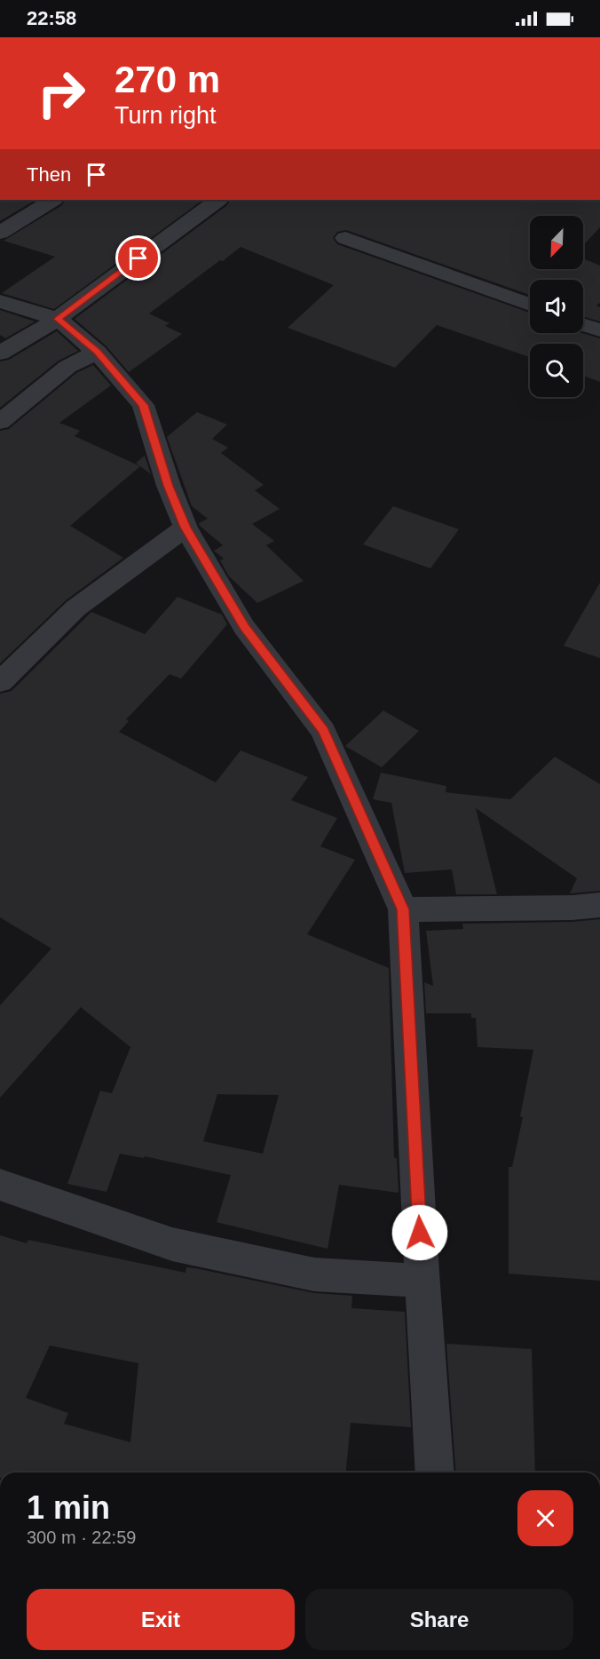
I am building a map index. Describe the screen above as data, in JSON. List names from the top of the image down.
{
  "north": "bottom left",
  "page": {
    "status": "22:58",
    "turn": ["270 m", "Turn right"],
    "then": "Then",
    "heading": ["1 min", "300 m · 22:59"],
    "buttons": ["Exit", "Share"]
  }
}
